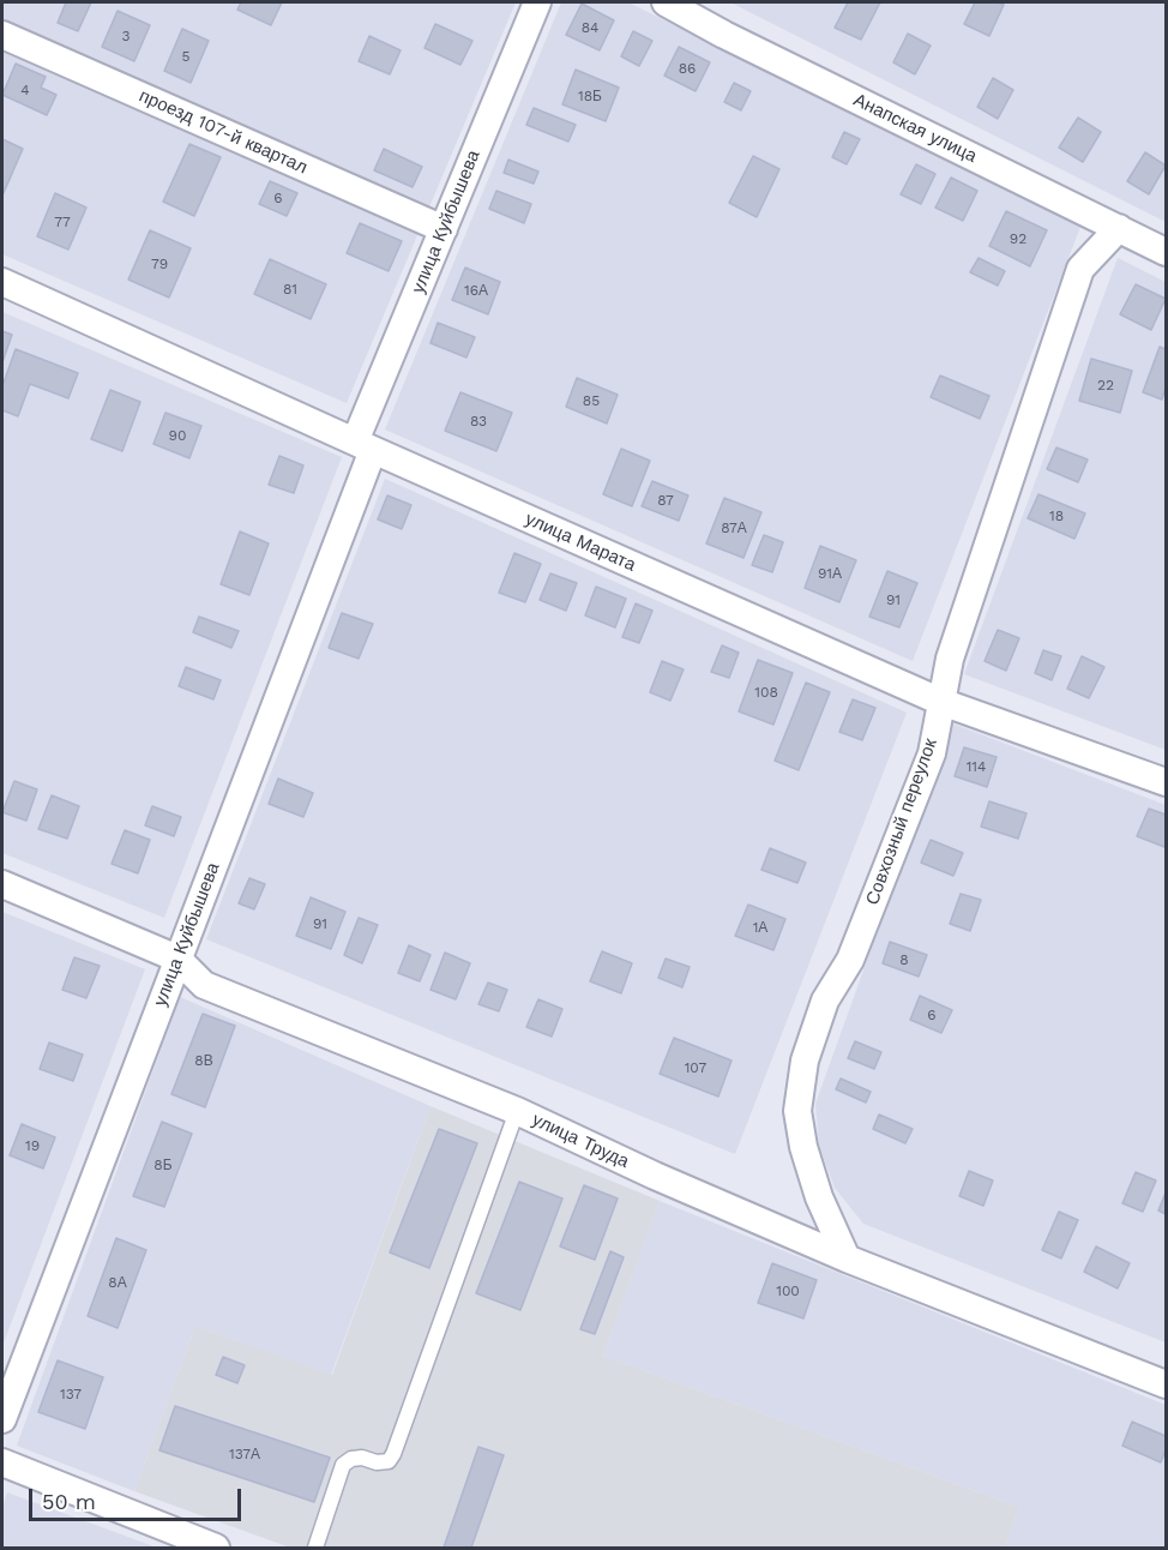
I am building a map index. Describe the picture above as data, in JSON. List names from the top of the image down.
{
  "streets": {
    "street": [
      "Анапская улица",
      "проезд 107-й квартал",
      "улица Куйбышева",
      "улица Марата",
      "Совхозный переулок",
      "улица Труда"
    ]
  },
  "crossings": [
    ["Анапская улица", "Совхозный переулок"],
    ["проезд 107-й квартал", "улица Куйбышева"],
    ["улица Куйбышева", "улица Марата"],
    ["улица Куйбышева", "улица Труда"],
    ["улица Марата", "Совхозный переулок"],
    ["Совхозный переулок", "улица Труда"]
  ],
  "house_numbers": [
    "84",
    "3",
    "5",
    "86",
    "4",
    "18Б",
    "6",
    "77",
    "92",
    "79",
    "81",
    "16А",
    "22",
    "85",
    "83",
    "90",
    "87",
    "18",
    "87А",
    "91А",
    "91",
    "108",
    "114",
    "91",
    "1А",
    "8",
    "6",
    "8В",
    "107",
    "19",
    "8Б",
    "8А",
    "100",
    "137",
    "137А"
  ],
  "scale_bar": "50 m"
}
